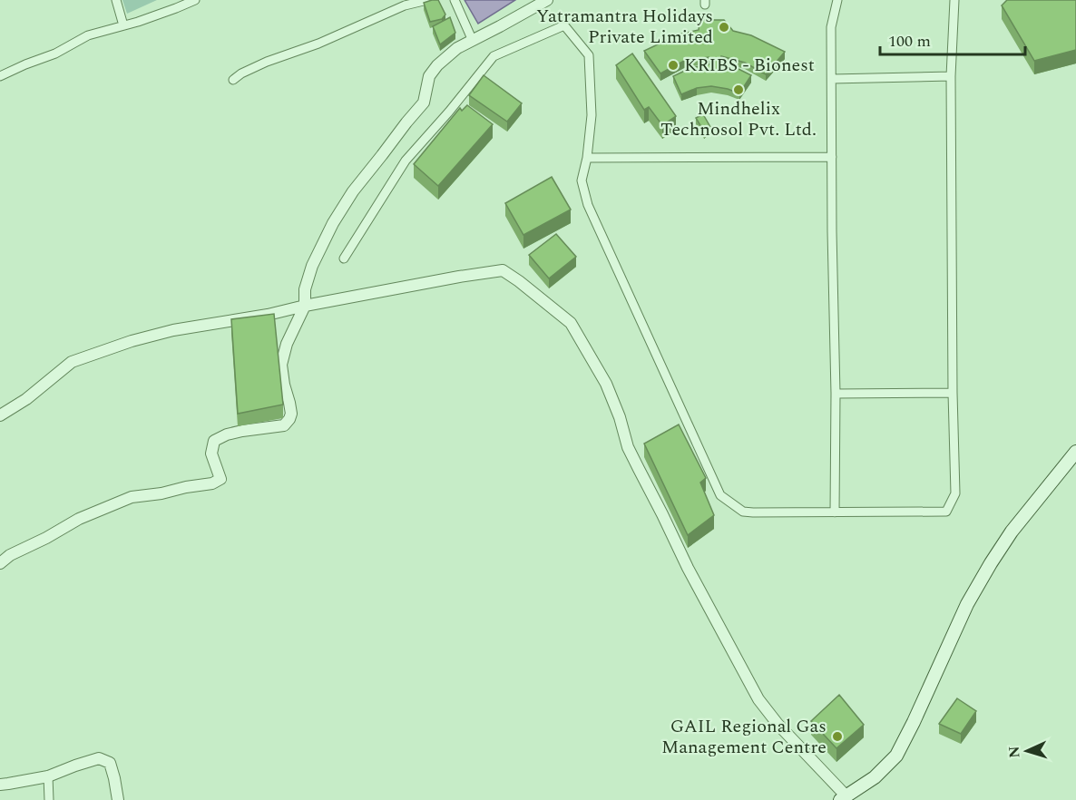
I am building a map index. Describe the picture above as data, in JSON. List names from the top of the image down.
{
  "places": [
    "Yatramantra Holidays Private Limited",
    "KRIBS - Bionest",
    "Mindhelix Technosol Pvt. Ltd.",
    "GAIL Regional Gas Management Centre"
  ],
  "scale_bar": "100 m",
  "north": "left"
}
